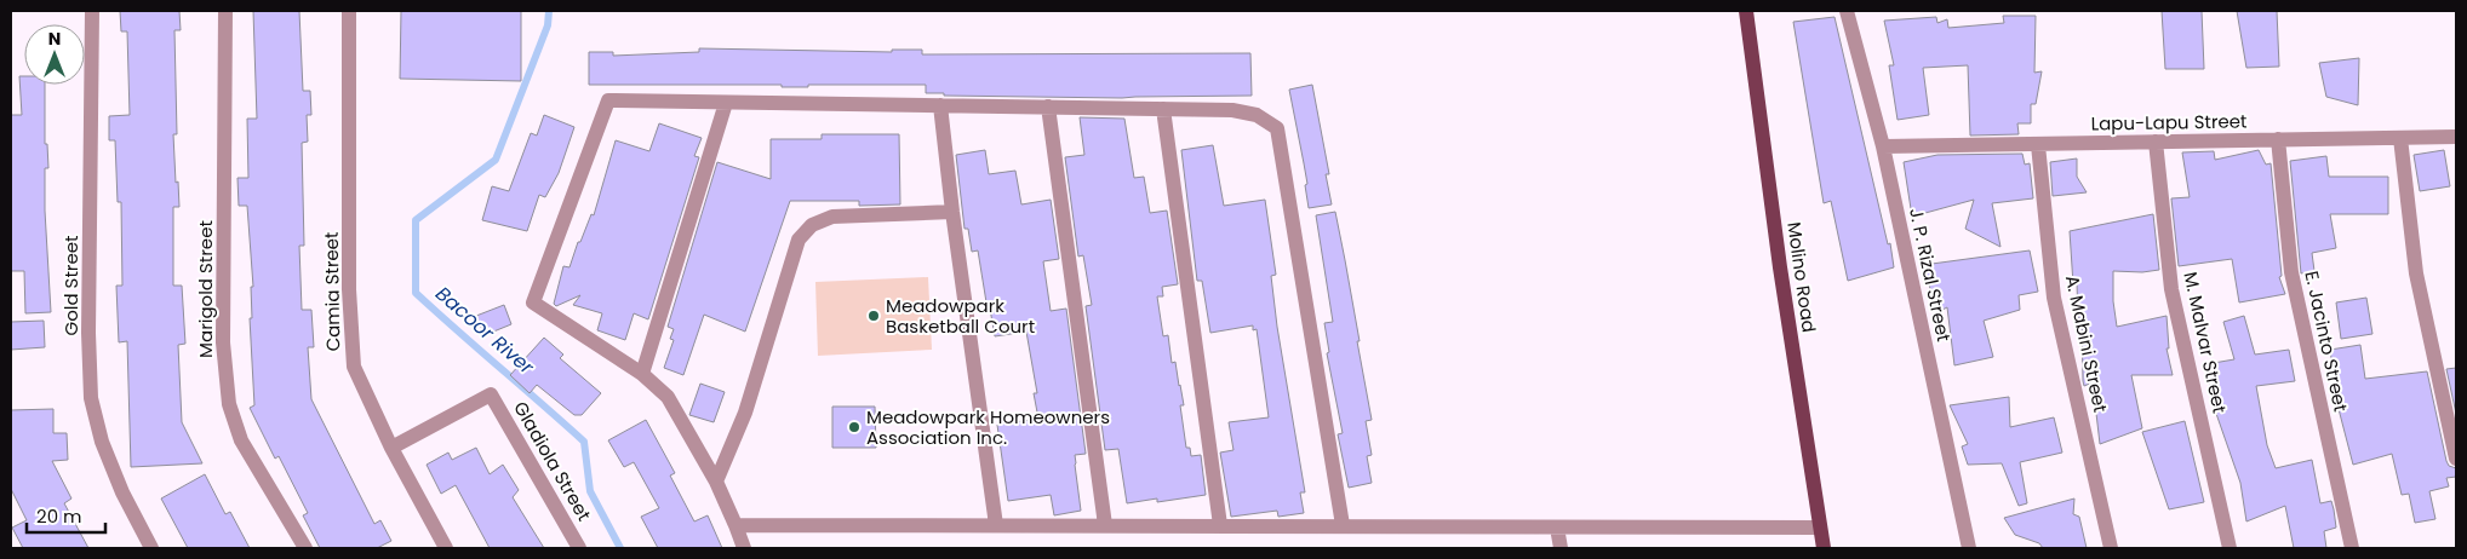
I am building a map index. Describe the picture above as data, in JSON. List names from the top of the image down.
{
  "streets": {
    "main road": ["Molino Road"],
    "street": [
      "Lapu-Lapu Street",
      "J. P. Rizal Street",
      "Gold Street",
      "Marigold Street",
      "Camia Street",
      "E. Jacinto Street",
      "M. Malvar Street",
      "A. Mabini Street",
      "Gladiola Street"
    ]
  },
  "crossings": [
    ["Lapu-Lapu Street", "J. P. Rizal Street"],
    ["Lapu-Lapu Street", "E. Jacinto Street"],
    ["Lapu-Lapu Street", "M. Malvar Street"],
    ["Lapu-Lapu Street", "A. Mabini Street"],
    ["Camia Street", "Gladiola Street"]
  ],
  "water": ["Bacoor River"],
  "places": ["Meadowpark Basketball Court", "Meadowpark Homeowners Association Inc."],
  "scale_bar": "20 m",
  "north": "top"
}
